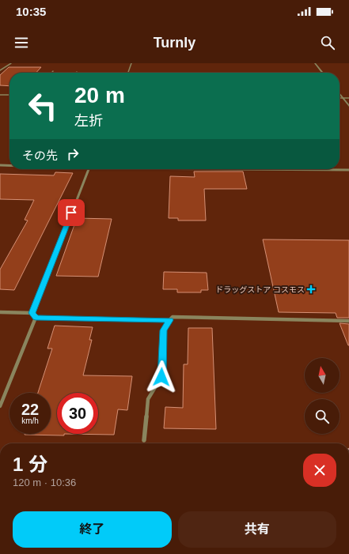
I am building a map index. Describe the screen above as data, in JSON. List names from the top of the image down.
{
  "places": {
    "health": ["ドラッグストア コスモス"]
  },
  "north": "top",
  "page": {
    "status": "10:35",
    "header": "Turnly",
    "turn": ["20 m", "左折"],
    "then": "その先",
    "speed": "22 km/h",
    "limit": "30",
    "heading": ["1 分", "120 m · 10:36"],
    "buttons": ["終了", "共有"]
  }
}
